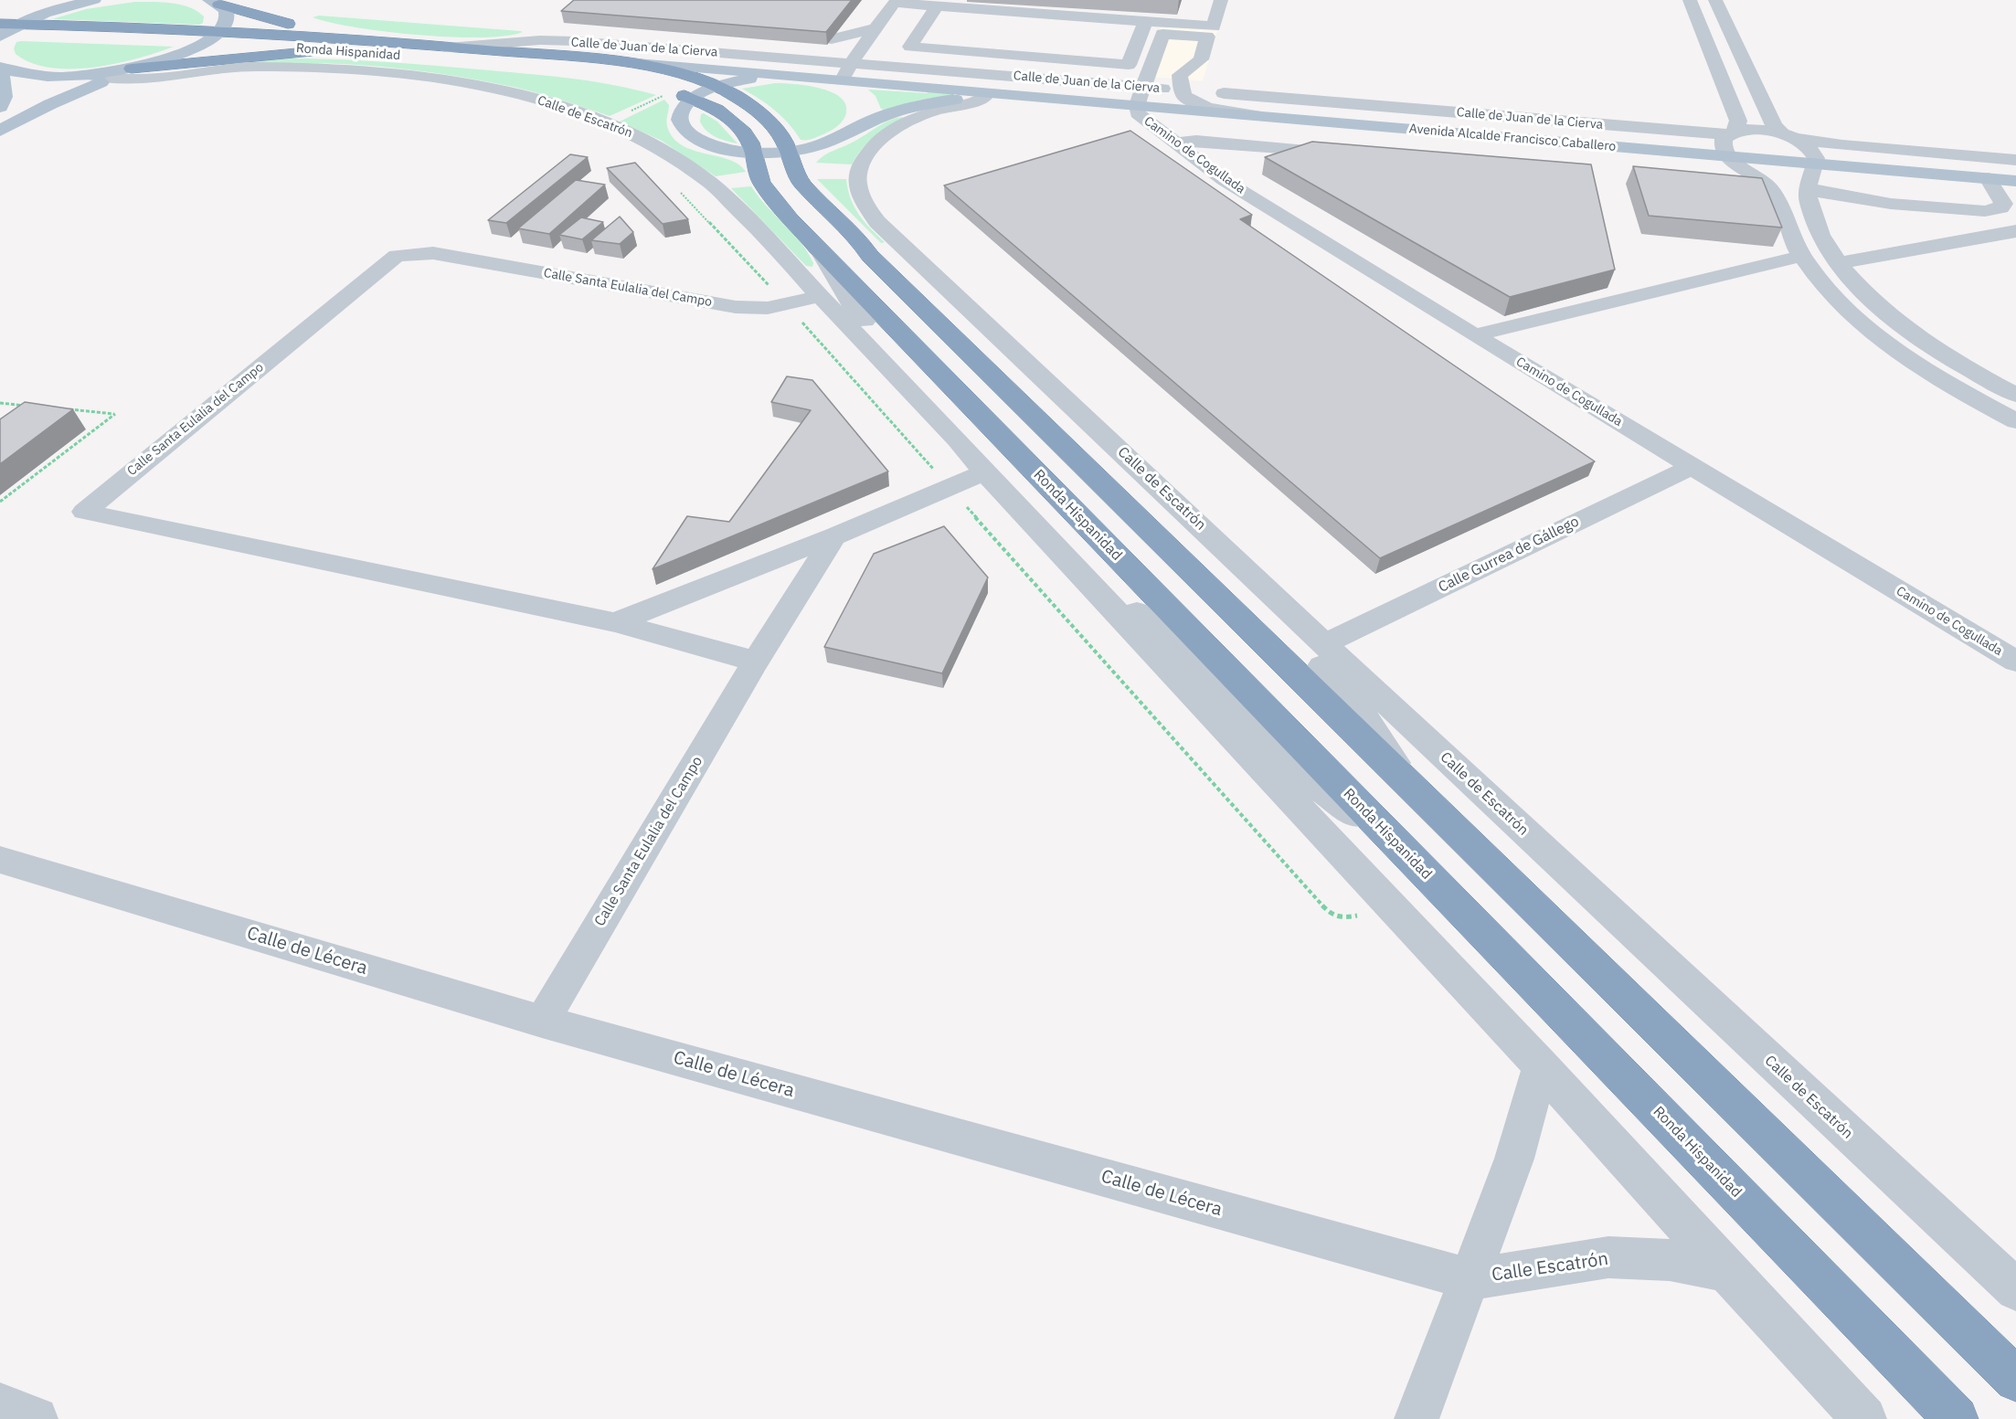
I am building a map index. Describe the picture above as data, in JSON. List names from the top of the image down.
{
  "streets": {
    "highway": ["Ronda Hispanidad"],
    "main road": ["Avenida Alcalde Francisco Caballero"],
    "street": [
      "Calle de Juan de la Cierva",
      "Calle de Escatrón",
      "Camino de Cogullada",
      "Calle Santa Eulalia del Campo",
      "Calle Gurrea de Gállego",
      "Calle de Lécera",
      "Calle Escatrón"
    ]
  },
  "crossings": [
    ["Calle de Juan de la Cierva", "Ronda Hispanidad"],
    ["Calle de Juan de la Cierva", "Avenida Alcalde Francisco Caballero"],
    ["Calle de Juan de la Cierva", "Camino de Cogullada"],
    ["Ronda Hispanidad", "Calle de Escatrón"],
    ["Ronda Hispanidad", "Avenida Alcalde Francisco Caballero"],
    ["Calle de Escatrón", "Avenida Alcalde Francisco Caballero"],
    ["Calle de Escatrón", "Calle Santa Eulalia del Campo"],
    ["Calle de Escatrón", "Calle Gurrea de Gállego"],
    ["Calle de Escatrón", "Calle Escatrón"],
    ["Avenida Alcalde Francisco Caballero", "Camino de Cogullada"],
    ["Camino de Cogullada", "Calle Gurrea de Gállego"],
    ["Calle Santa Eulalia del Campo", "Calle de Lécera"],
    ["Calle de Lécera", "Calle Escatrón"]
  ]
}
